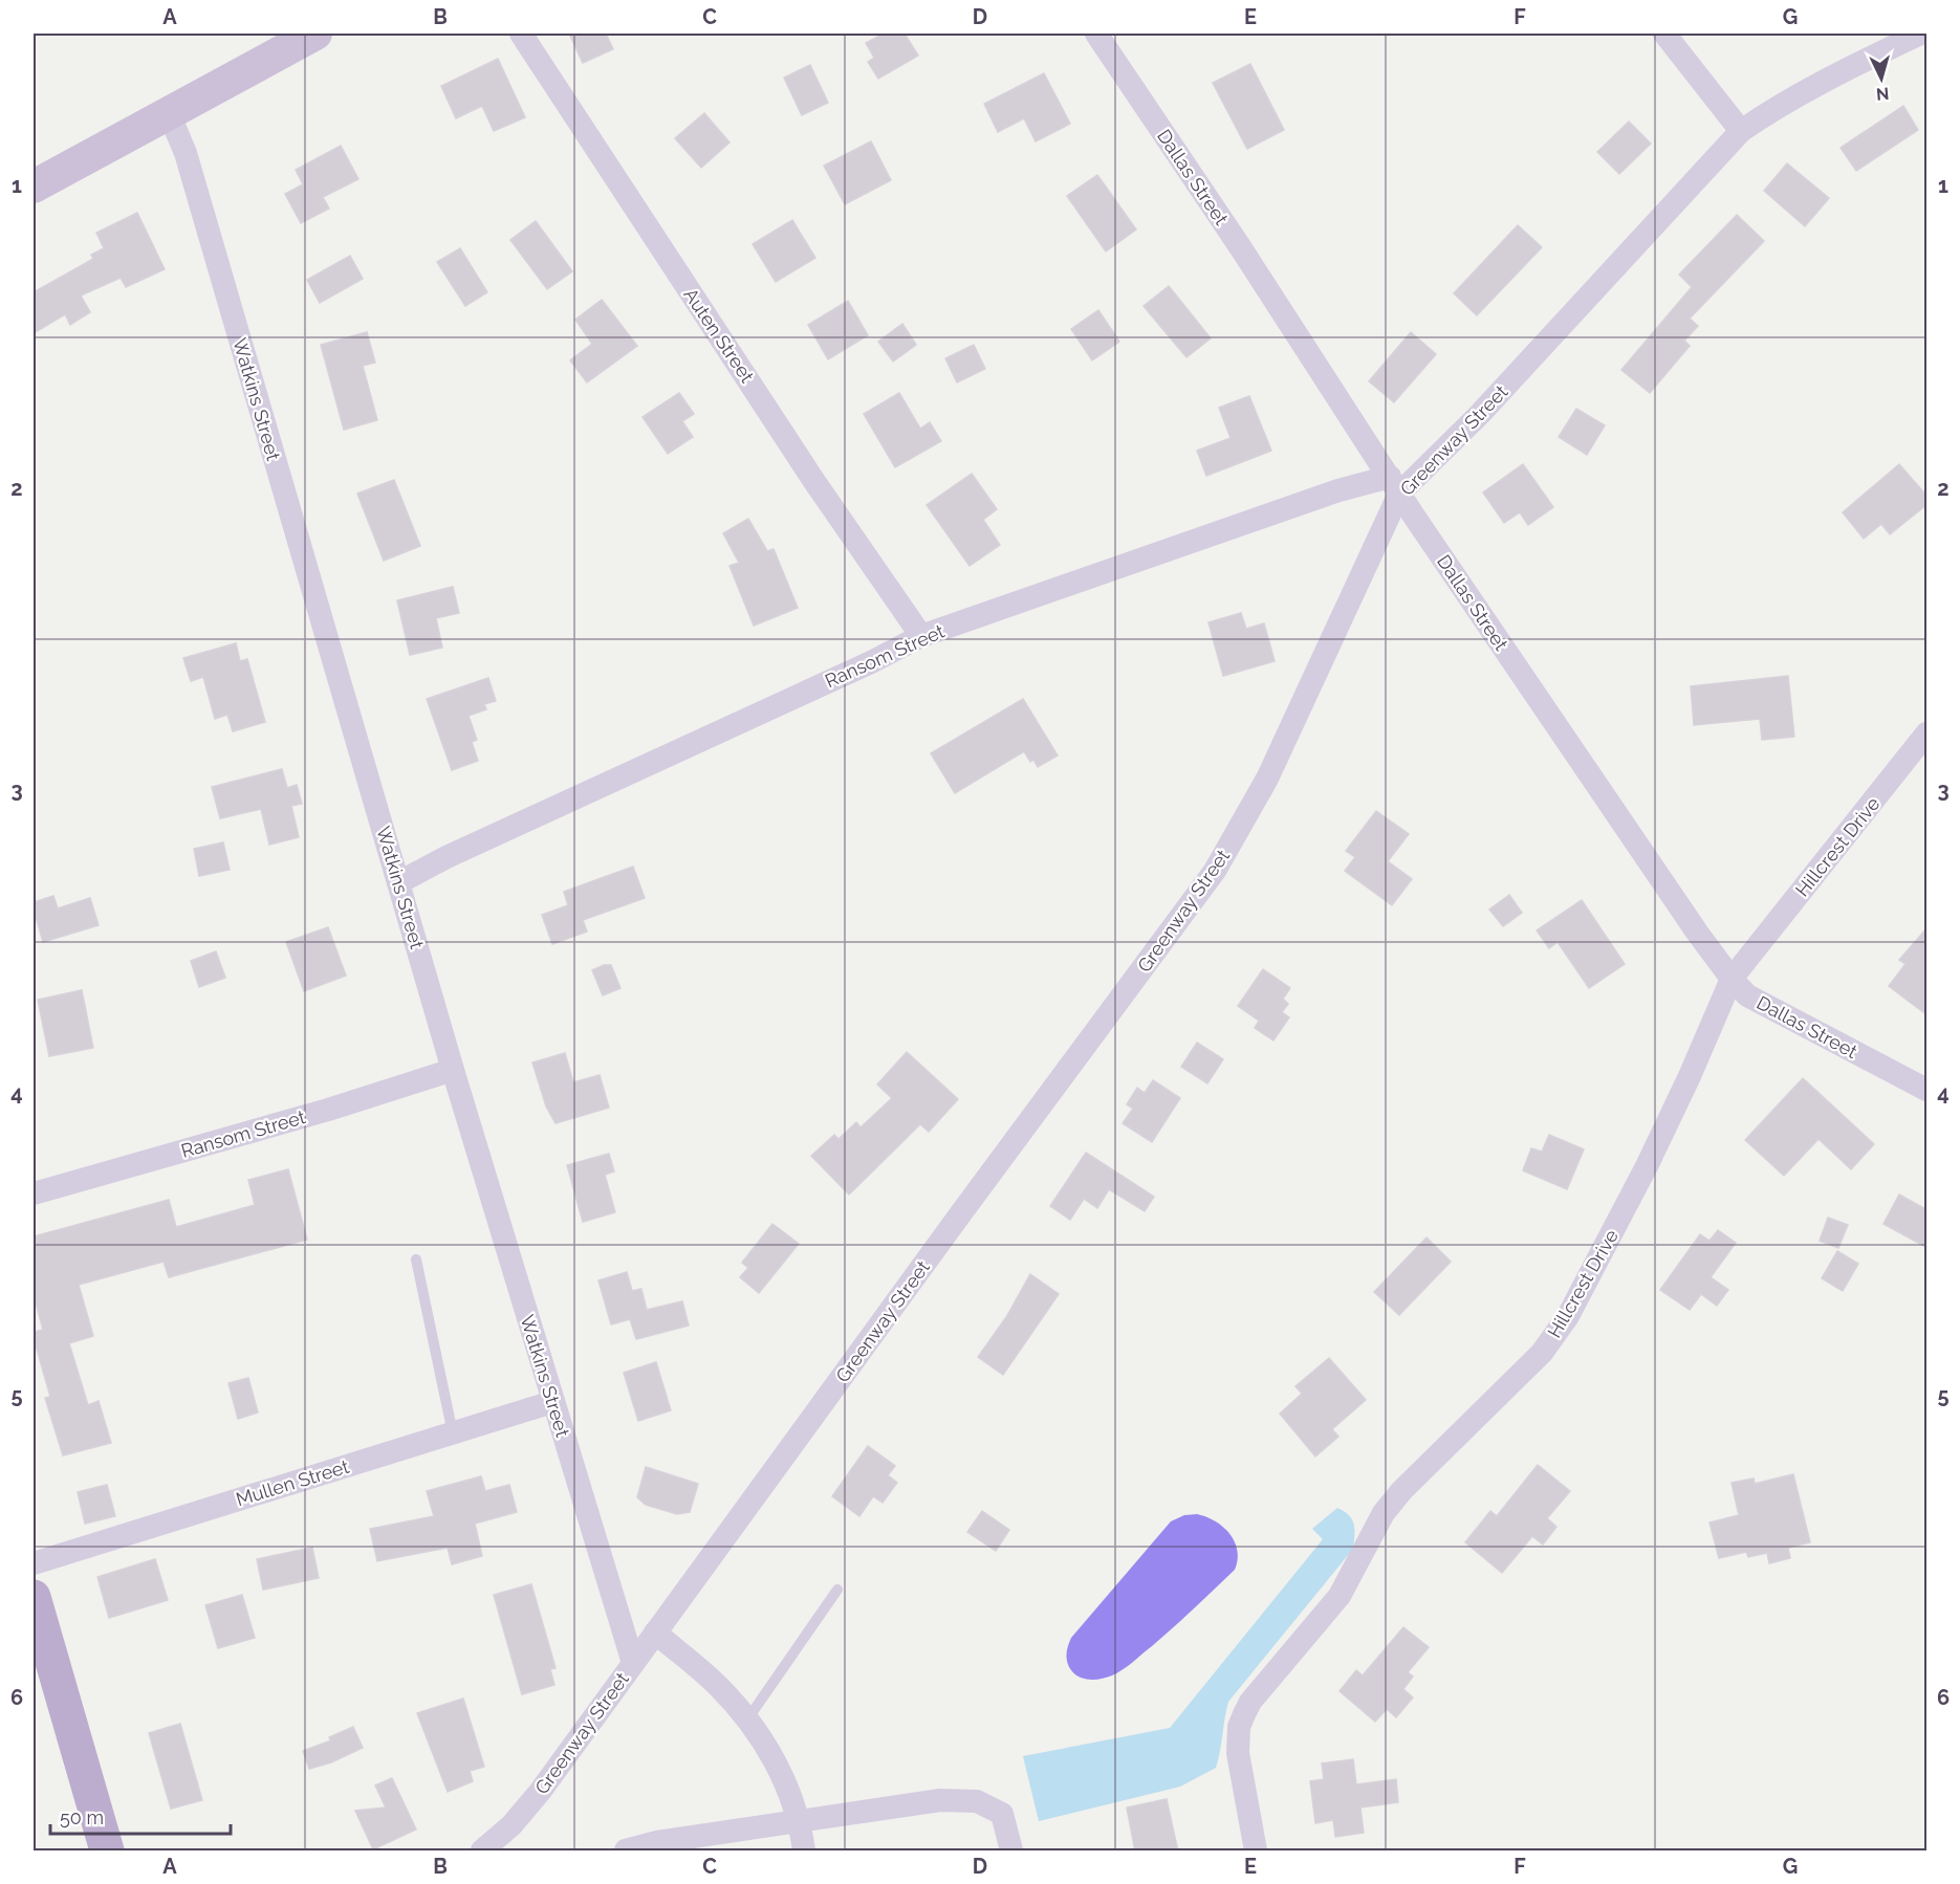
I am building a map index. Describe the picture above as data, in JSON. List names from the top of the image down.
{
  "streets": {
    "street": [
      "Dallas Street",
      "Auten Street",
      "Watkins Street",
      "Greenway Street",
      "Ransom Street",
      "Hillcrest Drive",
      "Mullen Street"
    ]
  },
  "crossings": [
    ["Dallas Street", "Greenway Street"],
    ["Dallas Street", "Ransom Street"],
    ["Dallas Street", "Hillcrest Drive"],
    ["Auten Street", "Ransom Street"],
    ["Watkins Street", "Greenway Street"],
    ["Watkins Street", "Ransom Street"],
    ["Watkins Street", "Mullen Street"],
    ["Greenway Street", "Ransom Street"]
  ],
  "scale_bar": "50 m",
  "north": "bottom",
  "grid": {
    "columns": [
      "A",
      "B",
      "C",
      "D",
      "E",
      "F",
      "G"
    ],
    "rows": [
      "1",
      "2",
      "3",
      "4",
      "5",
      "6"
    ]
  }
}
